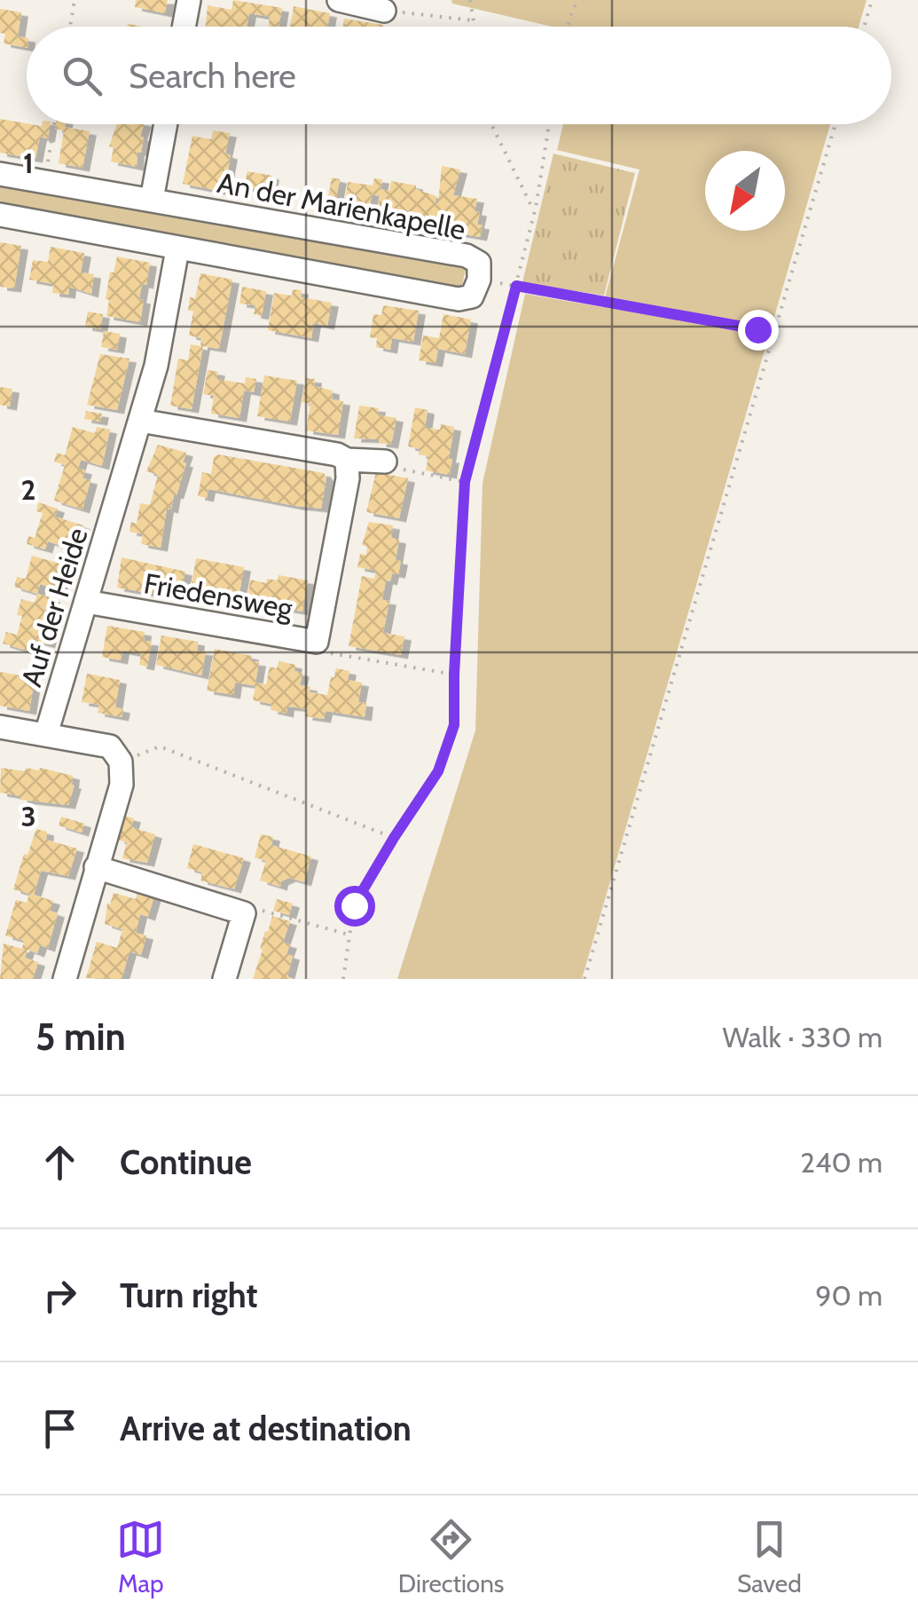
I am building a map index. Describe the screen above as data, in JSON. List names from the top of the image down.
{
  "streets": {
    "street": ["An der Marienkapelle", "Friedensweg", "Auf der Heide"]
  },
  "crossings": [
    ["An der Marienkapelle", "Auf der Heide"],
    ["Friedensweg", "Auf der Heide"]
  ],
  "north": "bottom left",
  "page": {
    "search": "Search here",
    "heading": ["5 min", "Walk · 330 m"],
    "list": [
      ["Continue", "240 m"],
      ["Turn right", "90 m"],
      "Arrive at destination"
    ],
    "nav": ["Map", "Directions", "Saved"]
  },
  "grid": {
    "rows": ["1", "2", "3"]
  }
}
